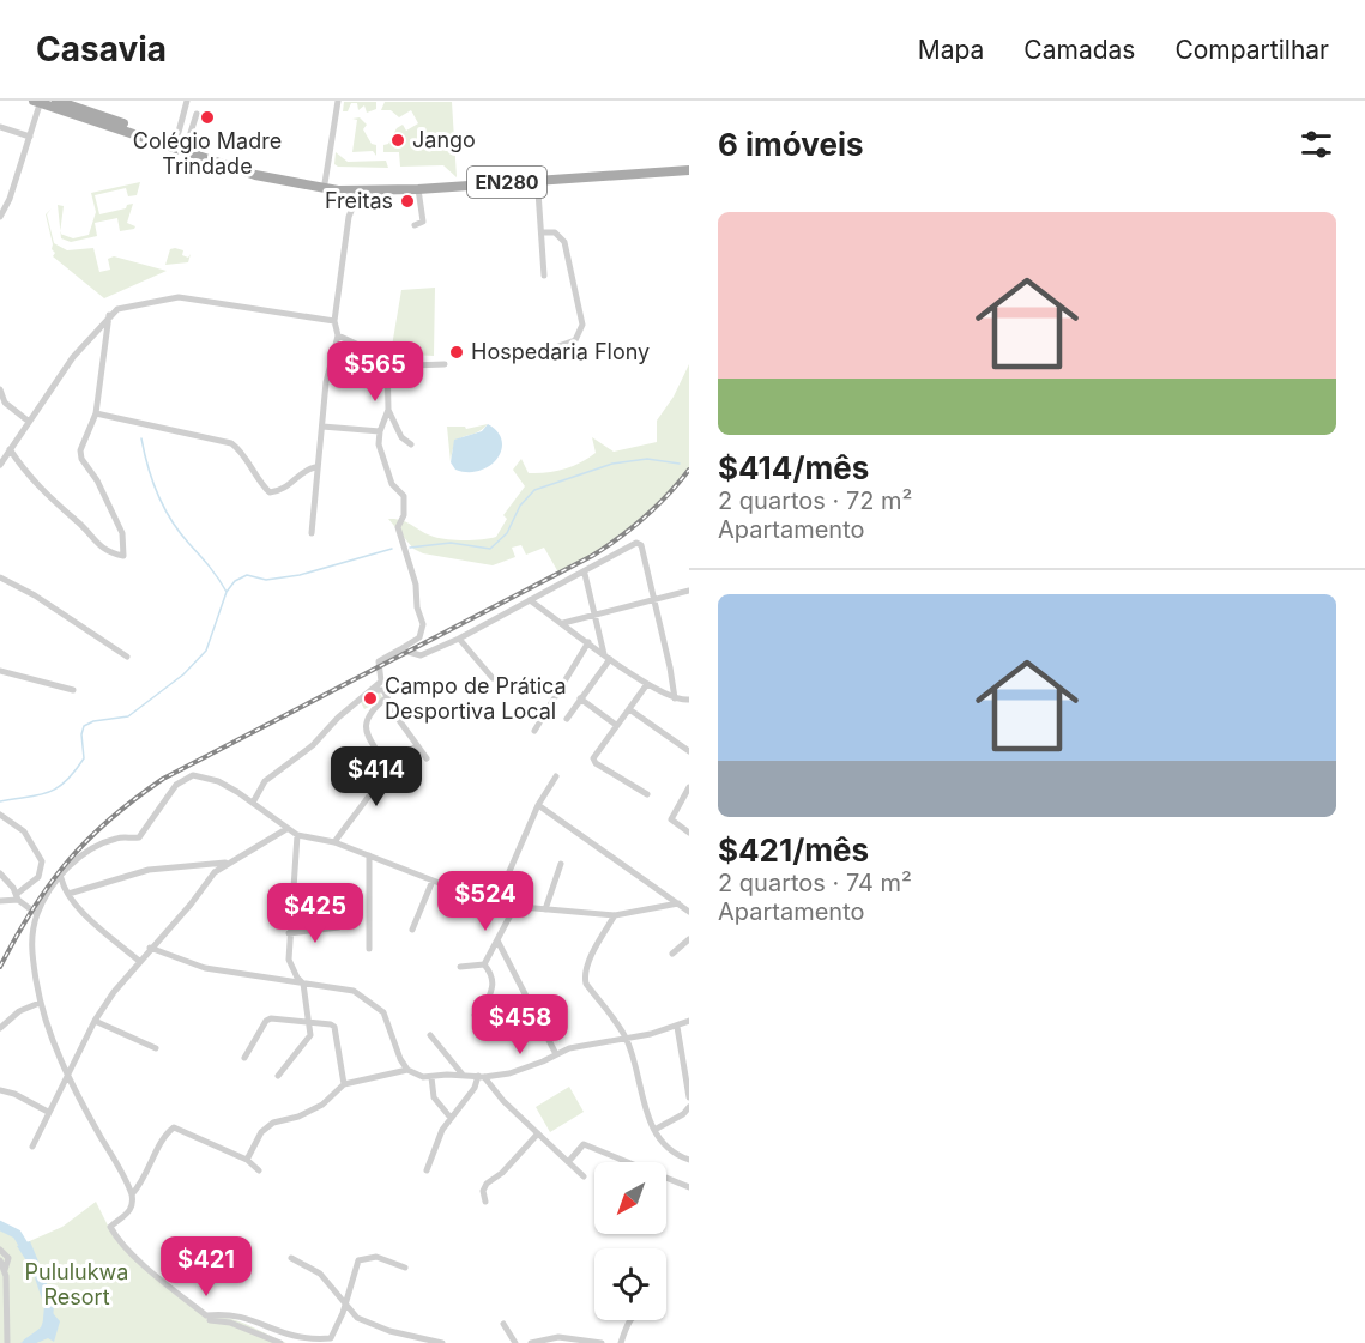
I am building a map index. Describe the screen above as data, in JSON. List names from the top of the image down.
{
  "streets": {
    "main road": ["EN280"]
  },
  "parks": ["Pululukwa Resort"],
  "places": [
    "Colégio Madre Trindade",
    "Jango",
    "Freitas",
    "Hospedaria Flony",
    "Campo de Prática Desportiva Local"
  ],
  "north": "bottom left",
  "page": {
    "header": "Casavia",
    "nav": ["Mapa", "Camadas", "Compartilhar"],
    "heading": "6 imóveis",
    "list": [
      {
        "name": "$414/mês",
        "note": "2 quartos · 72 m² · Apartamento"
      },
      {
        "name": "$421/mês",
        "note": "2 quartos · 74 m² · Apartamento"
      }
    ],
    "price": [
      "$565",
      "$414",
      "$524",
      "$425",
      "$458",
      "$421"
    ]
  }
}
